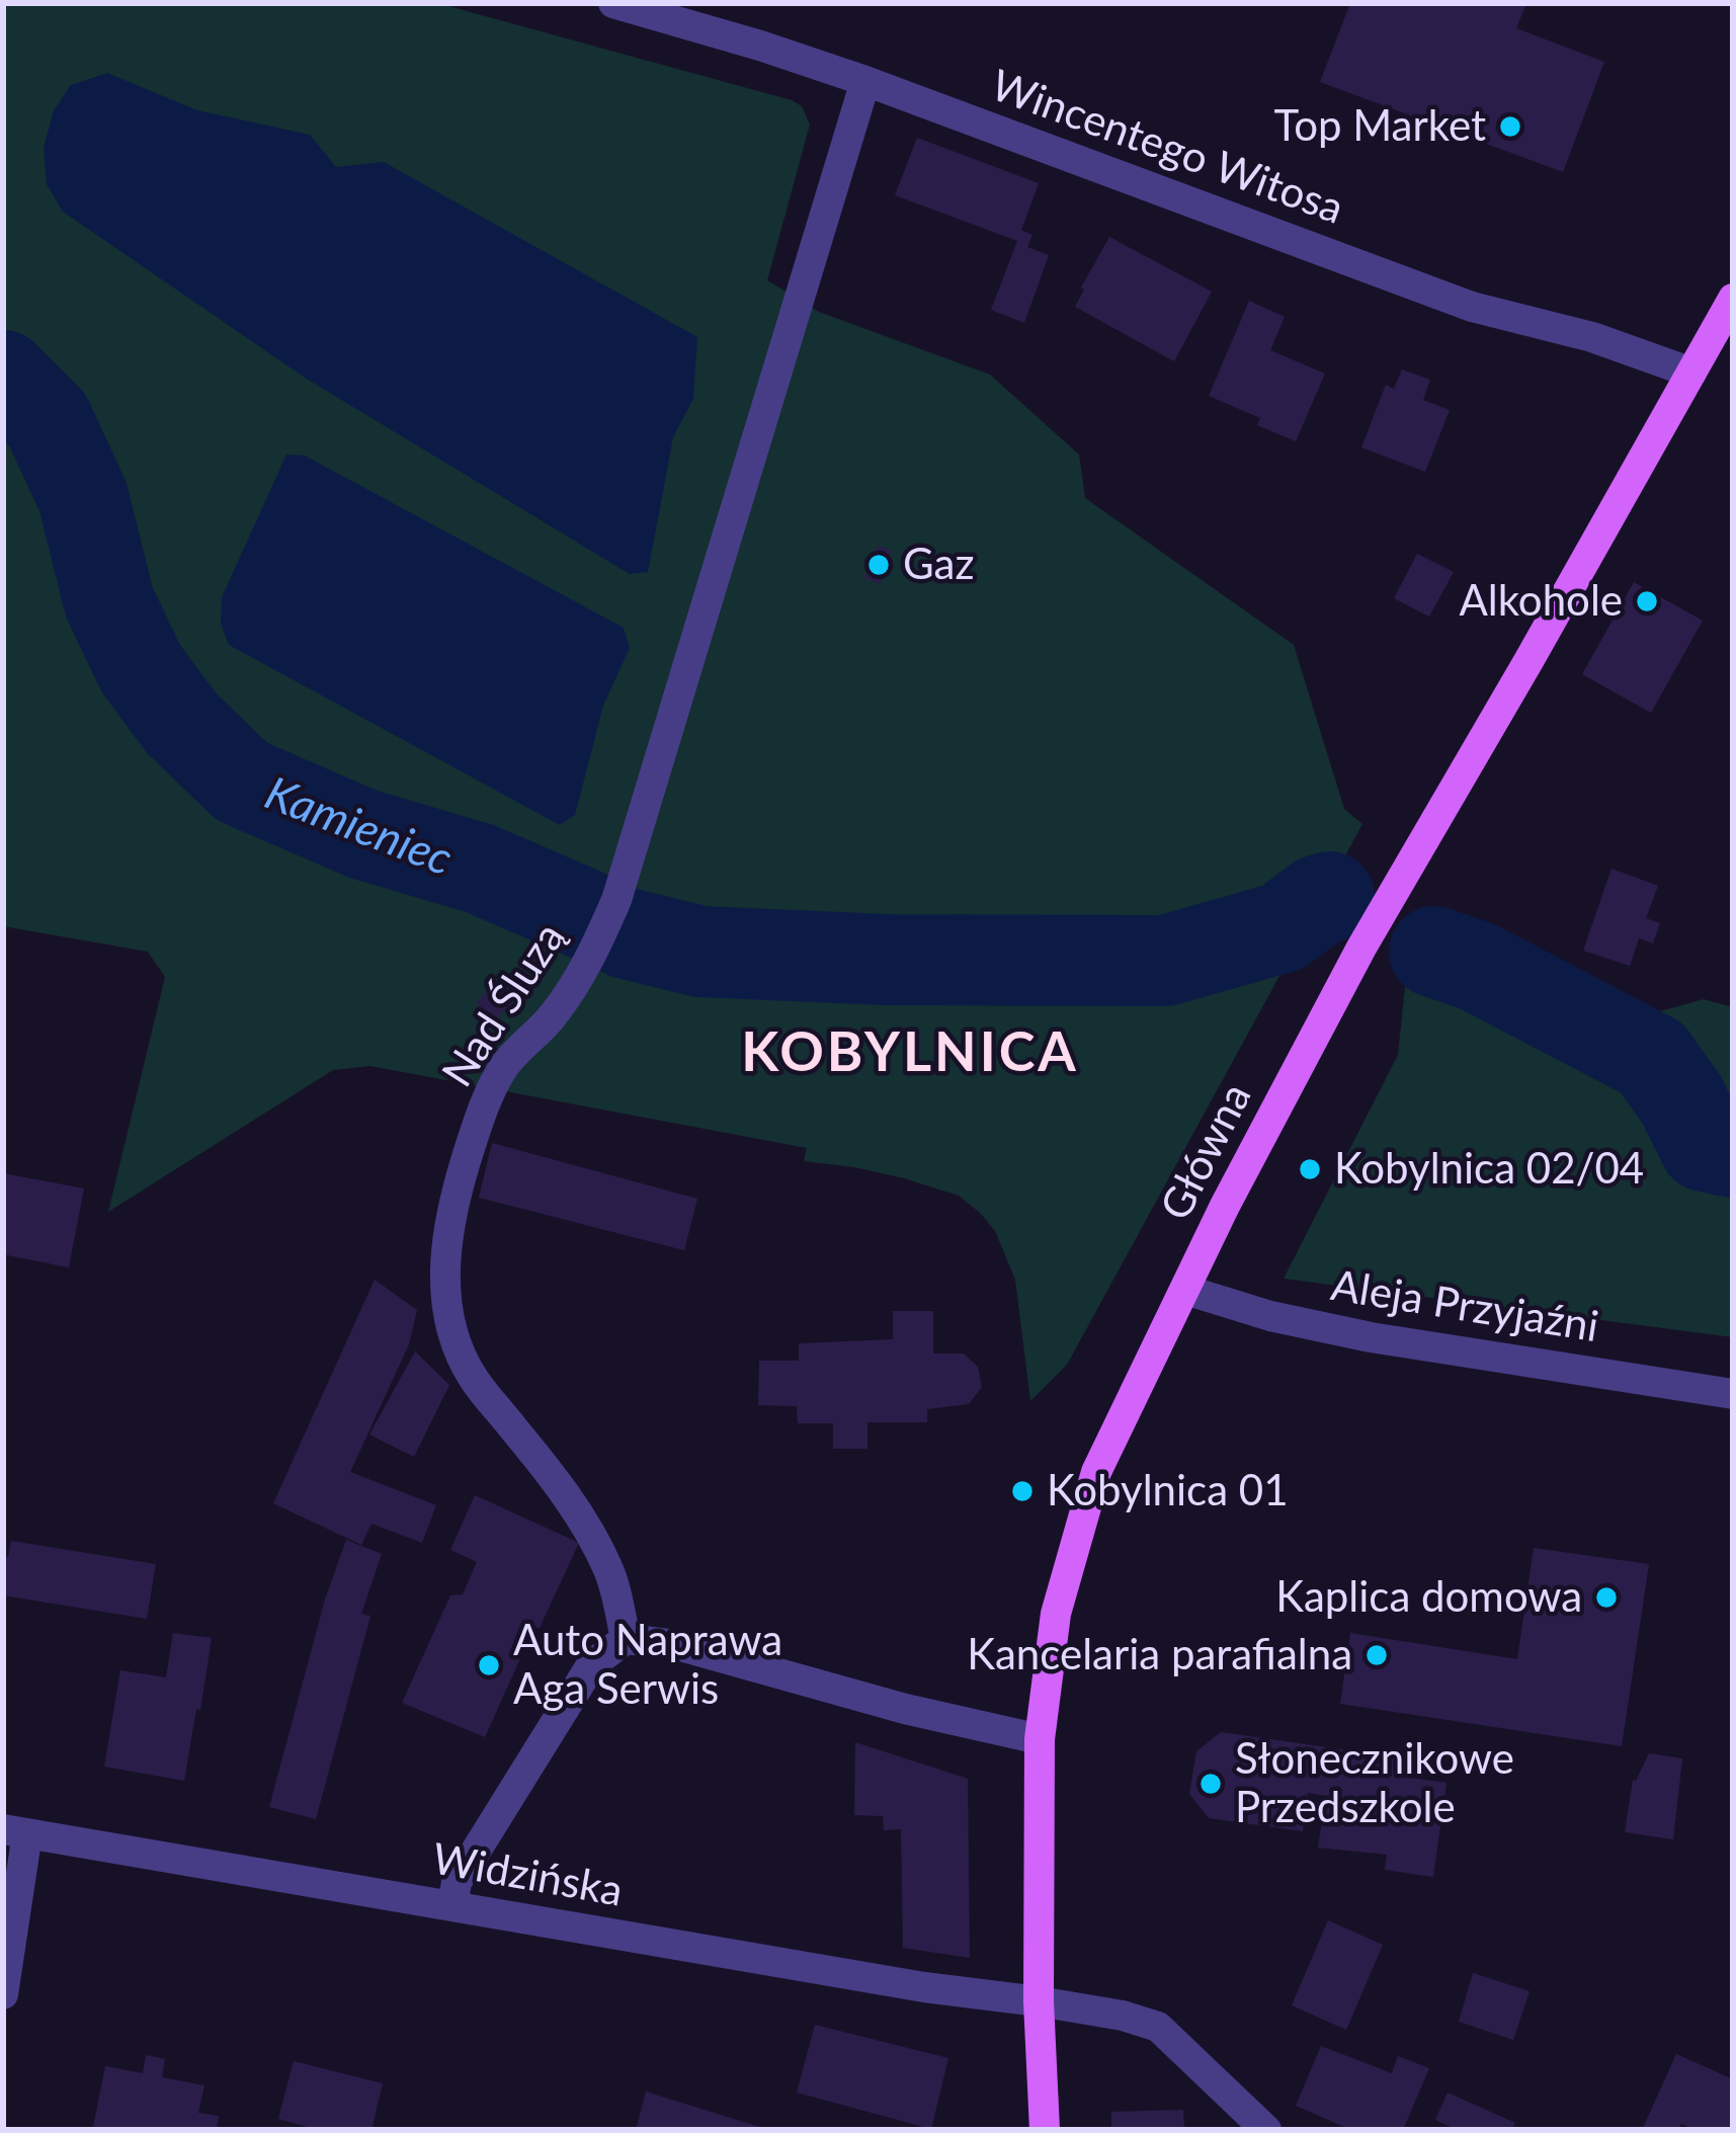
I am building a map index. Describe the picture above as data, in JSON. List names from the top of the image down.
{
  "streets": {
    "main road": ["Główna"],
    "street": [
      "Wincentego Witosa",
      "Nad Śluzą",
      "Aleja Przyjaźni",
      "Widzińska"
    ]
  },
  "crossings": [
    ["Wincentego Witosa", "Nad Śluzą"],
    ["Wincentego Witosa", "Główna"],
    ["Główna", "Aleja Przyjaźni"],
    ["Główna", "Widzińska"]
  ],
  "districts": ["KOBYLNICA"],
  "water": ["Kamieniec"],
  "places": [
    "Top Market",
    "Gaz",
    "Alkohole",
    "Kobylnica 02/04",
    "Kobylnica 01",
    "Kaplica domowa",
    "Kancelaria parafialna",
    "Auto Naprawa Aga Serwis",
    "Słonecznikowe Przedszkole"
  ]
}
